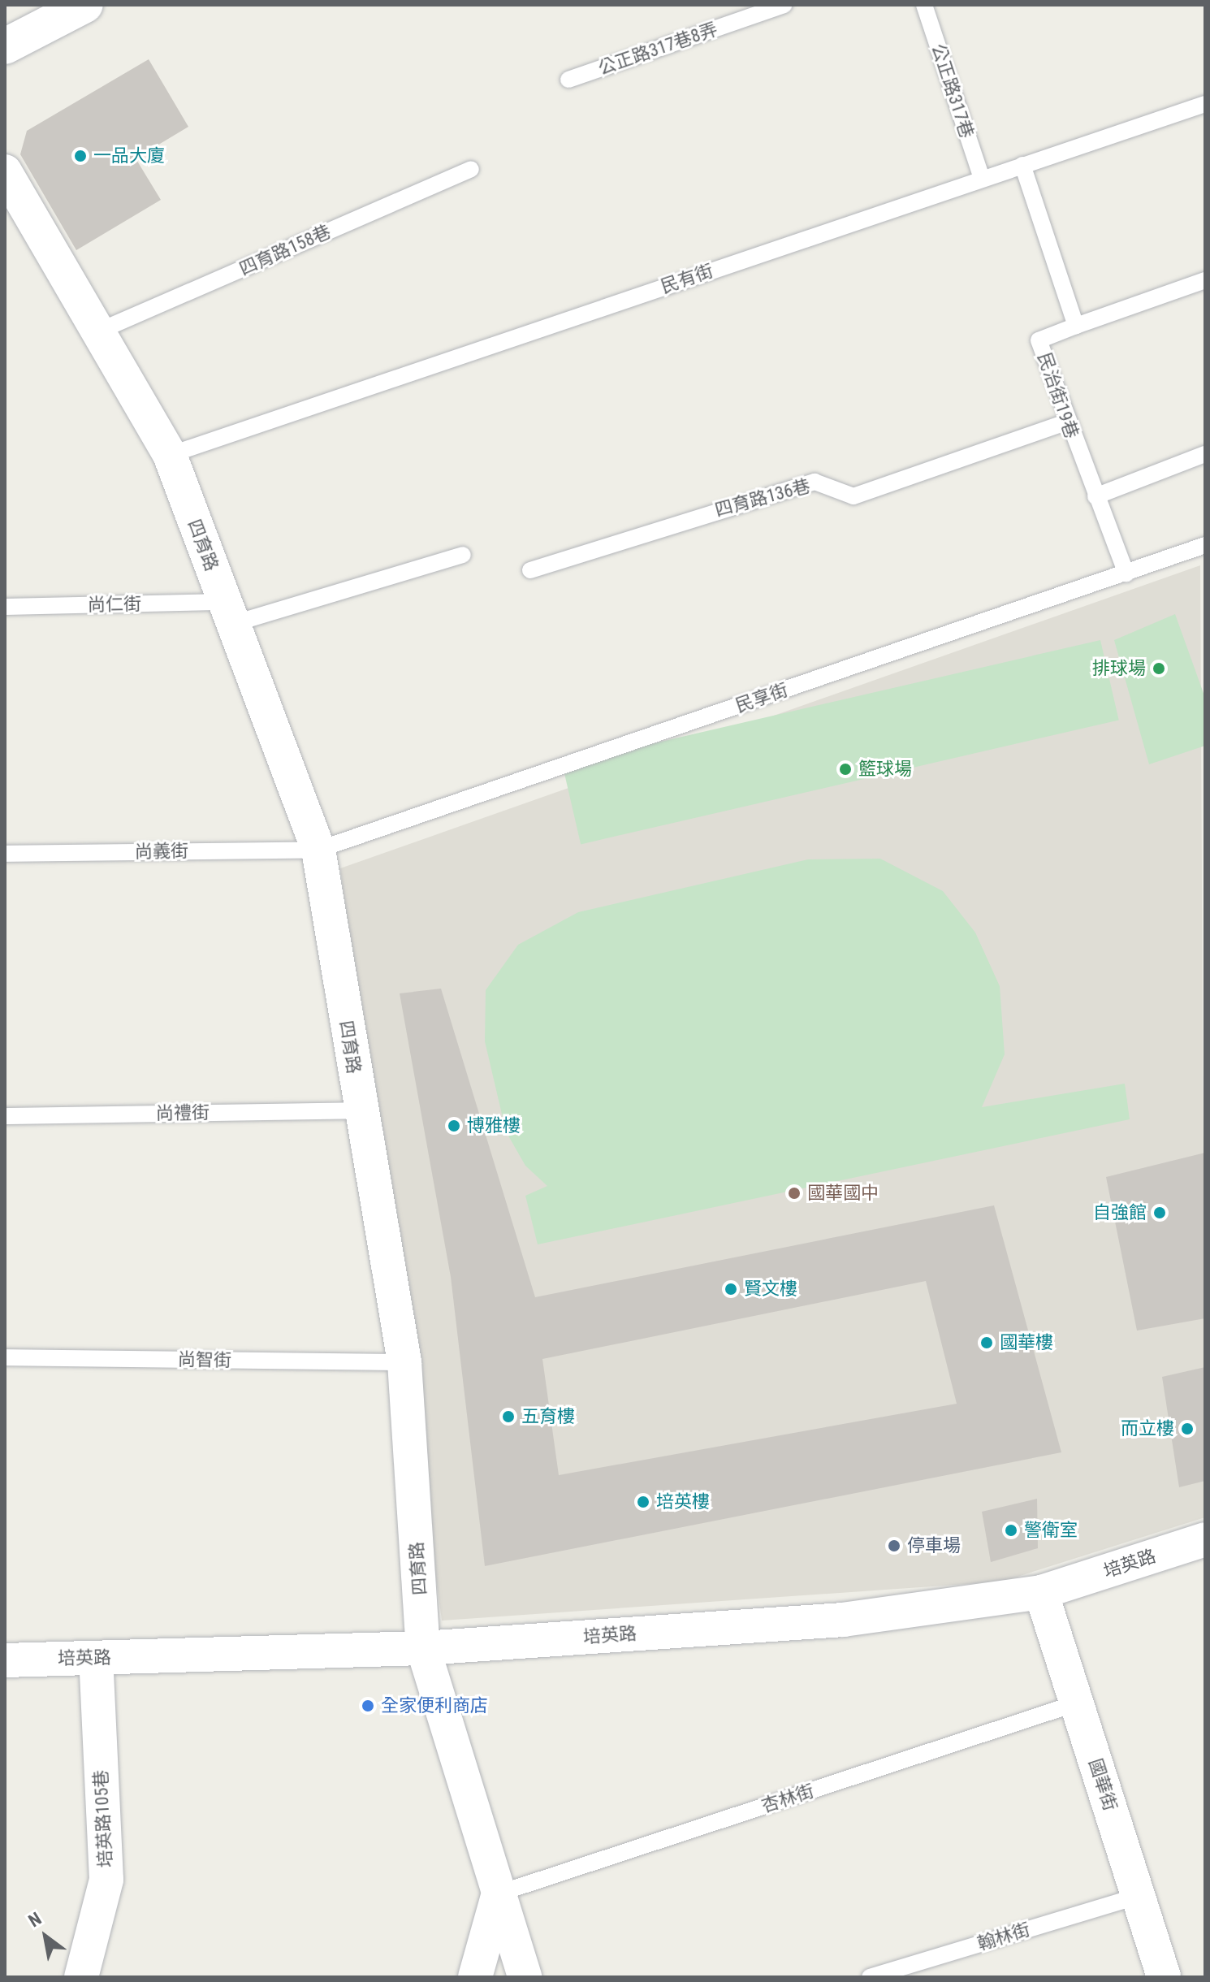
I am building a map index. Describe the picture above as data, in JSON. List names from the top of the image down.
{
  "streets": {
    "street": [
      "四育路",
      "培英路",
      "國華街",
      "培英路105巷"
    ],
    "lane": [
      "公正路317巷8弄",
      "公正路317巷",
      "四育路158巷",
      "民有街",
      "民治街19巷",
      "四育路136巷",
      "尚仁街",
      "民享街",
      "尚義街",
      "尚禮街",
      "尚智街",
      "杏林街",
      "翰林街"
    ]
  },
  "crossings": [
    ["公正路317巷", "民有街"],
    ["四育路158巷", "四育路"],
    ["民有街", "四育路"],
    ["民治街19巷", "四育路136巷"],
    ["民治街19巷", "民享街"],
    ["四育路", "尚仁街"],
    ["四育路", "民享街"],
    ["四育路", "尚義街"],
    ["四育路", "尚禮街"],
    ["四育路", "尚智街"],
    ["四育路", "培英路"],
    ["四育路", "杏林街"],
    ["民享街", "尚義街"],
    ["培英路", "國華街"],
    ["培英路", "培英路105巷"],
    ["國華街", "杏林街"],
    ["國華街", "翰林街"]
  ],
  "places": [
    "一品大廈",
    "排球場",
    "籃球場",
    "博雅樓",
    "國華國中",
    "自強館",
    "賢文樓",
    "國華樓",
    "五育樓",
    "而立樓",
    "培英樓",
    "警衛室",
    "停車場",
    "全家便利商店"
  ],
  "north": "top left"
}
